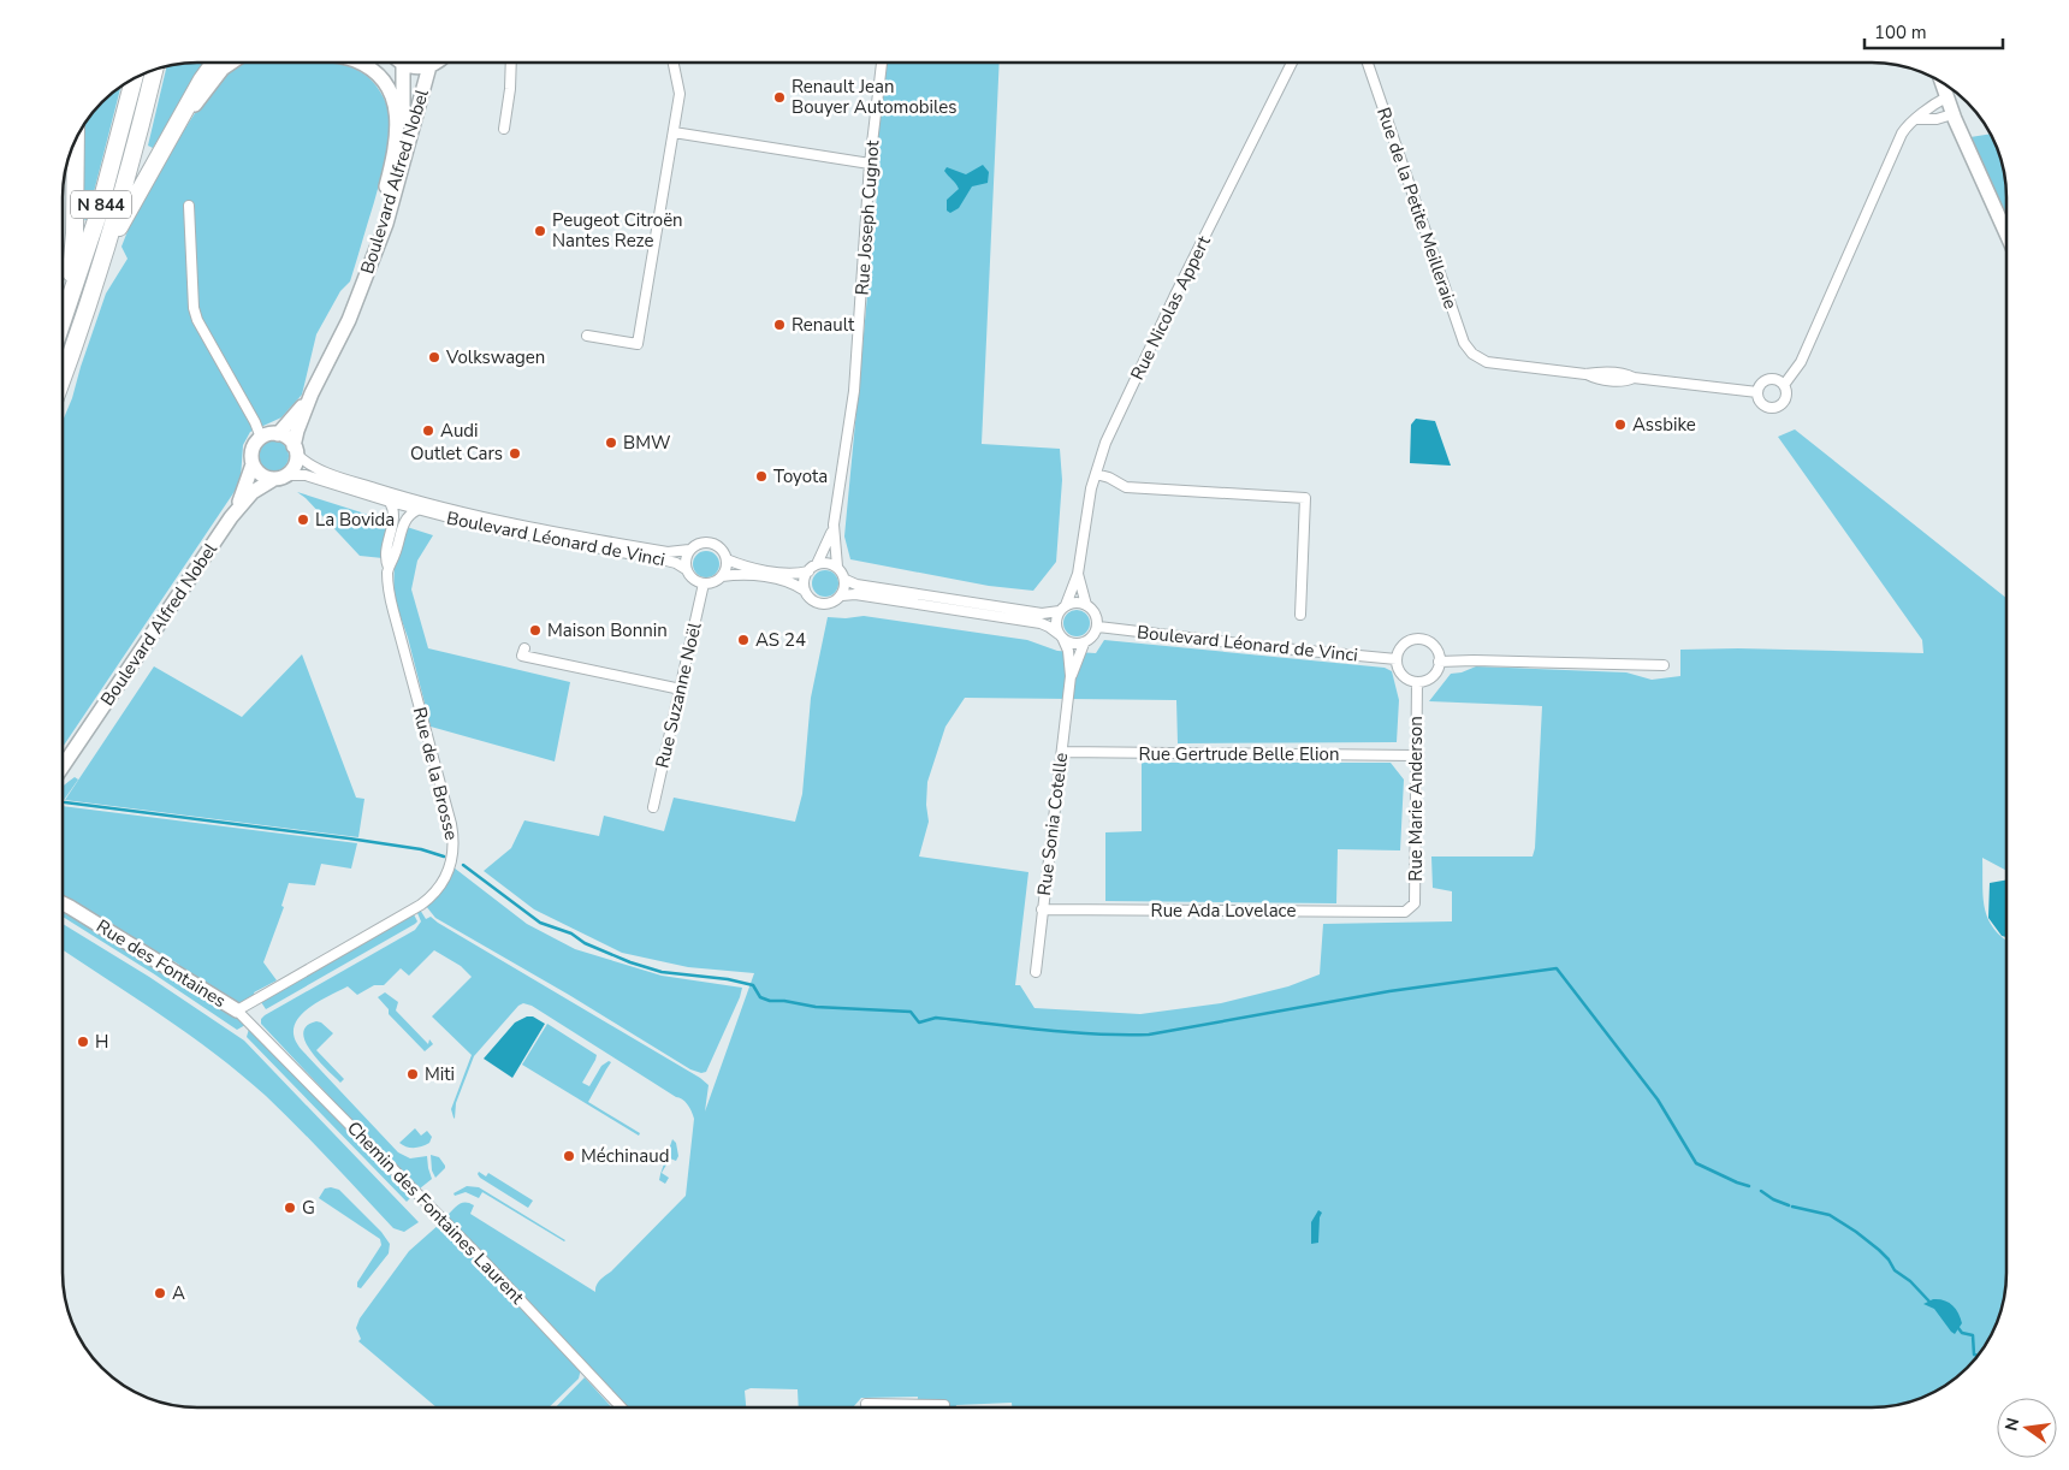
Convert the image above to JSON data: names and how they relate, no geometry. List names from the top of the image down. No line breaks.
{"streets":{"highway":["N 844"],"main road":["Boulevard Alfred Nobel","Rue des Fontaines"],"street":["Rue de la Petite Meilleraie","Rue Joseph Cugnot","Rue Nicolas Appert","Boulevard Léonard de Vinci","Rue Suzanne Noël","Rue Gertrude Belle Elion","Rue de la Brosse","Rue Marie Anderson","Rue Sonia Cotelle","Rue Ada Lovelace","Chemin des Fontaines Laurent"]},"crossings":[["Boulevard Alfred Nobel","Boulevard Léonard de Vinci"],["Boulevard Léonard de Vinci","Rue Suzanne Noël"],["Boulevard Léonard de Vinci","Rue de la Brosse"],["Boulevard Léonard de Vinci","Rue Marie Anderson"],["Rue Gertrude Belle Elion","Rue Marie Anderson"],["Rue Gertrude Belle Elion","Rue Sonia Cotelle"],["Rue de la Brosse","Rue des Fontaines"],["Rue de la Brosse","Chemin des Fontaines Laurent"],["Rue Marie Anderson","Rue Ada Lovelace"],["Rue Sonia Cotelle","Rue Ada Lovelace"],["Rue des Fontaines","Chemin des Fontaines Laurent"]],"places":["Renault Jean Bouyer Automobiles","Peugeot Citroën Nantes Reze","Renault","Volkswagen","Assbike","Audi","BMW","Outlet Cars","Toyota","La Bovida","Maison Bonnin","AS 24","H","Miti","Méchinaud","G","A"],"scale_bar":"100 m","north":"left"}
